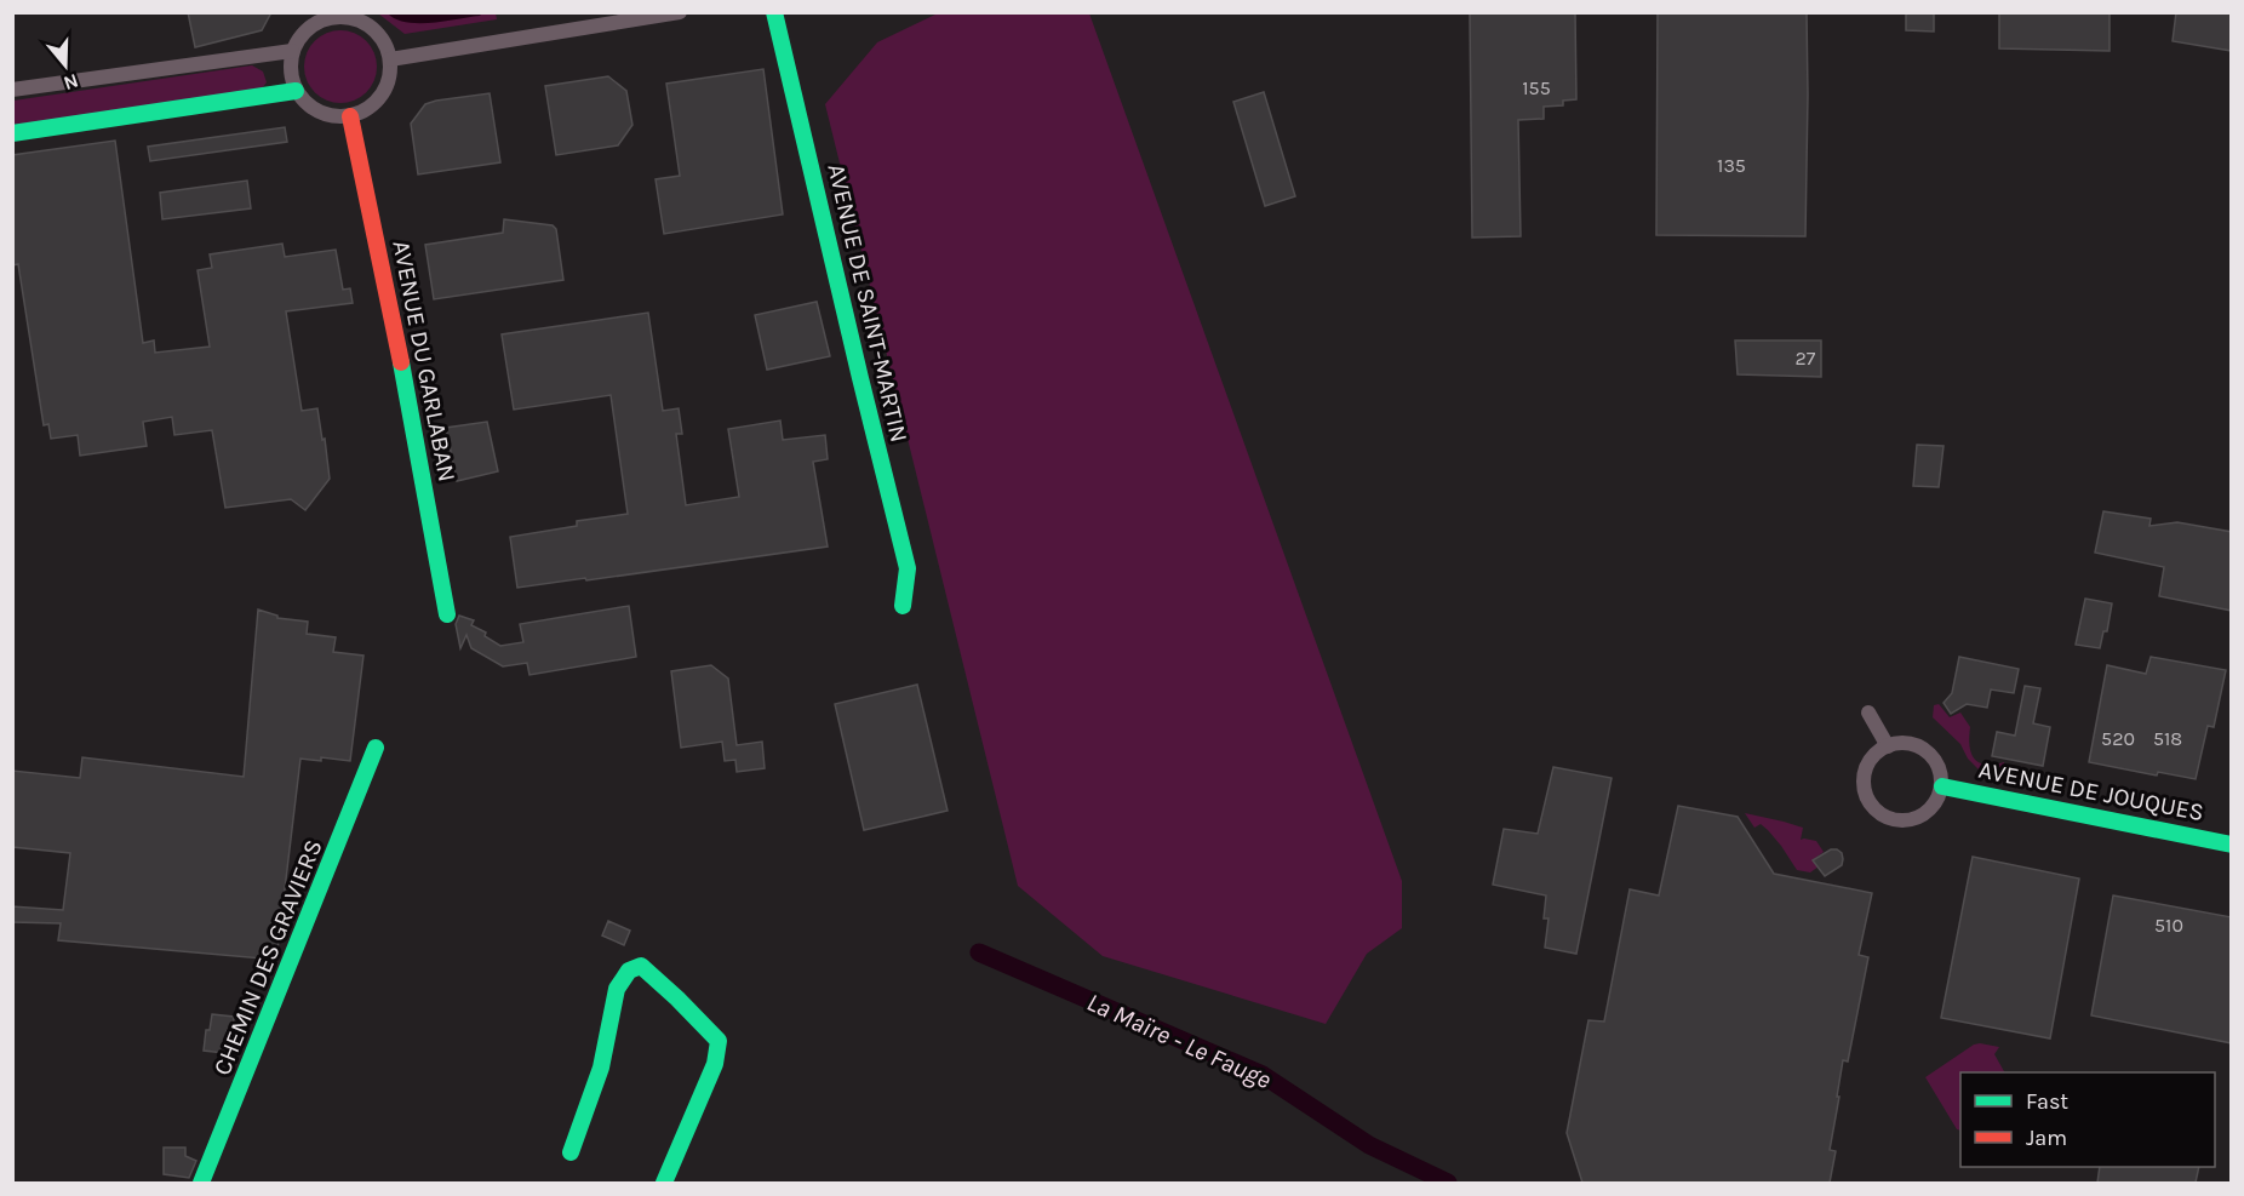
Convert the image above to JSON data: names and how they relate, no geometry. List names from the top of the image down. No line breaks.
{"streets":{"street":["AVENUE DE SAINT-MARTIN","AVENUE DU GARLABAN","AVENUE DE JOUQUES","CHEMIN DES GRAVIERS"]},"water":["La Maïre - Le Fauge"],"house_numbers":["155","135","27","520","518","510"],"legend":["Fast","Jam"],"north":"bottom"}
